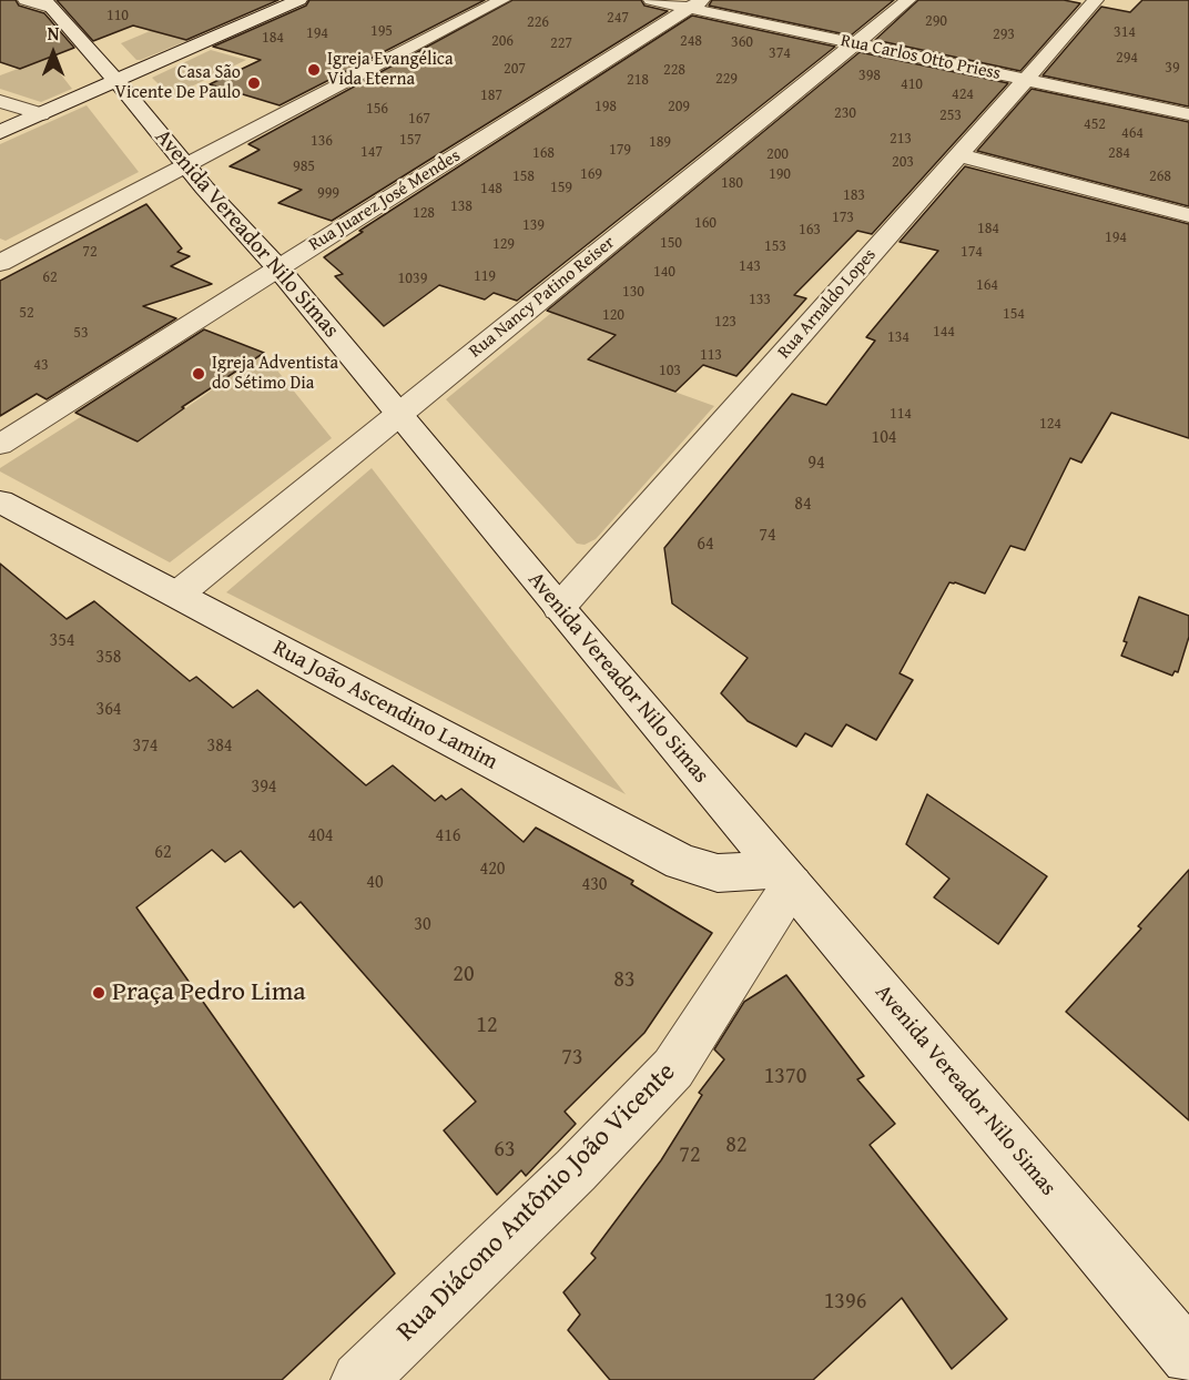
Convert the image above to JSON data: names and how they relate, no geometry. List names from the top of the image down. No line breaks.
{"streets":{"street":["Rua Carlos Otto Priess","Rua Juarez José Mendes","Avenida Vereador Nilo Simas","Rua Nancy Patino Reiser","Rua Arnaldo Lopes","Rua João Ascendino Lamim","Rua Diácono Antônio João Vicente"]},"crossings":[["Rua Carlos Otto Priess","Rua Juarez José Mendes"],["Rua Carlos Otto Priess","Rua Nancy Patino Reiser"],["Rua Carlos Otto Priess","Rua Arnaldo Lopes"],["Rua Juarez José Mendes","Avenida Vereador Nilo Simas"],["Avenida Vereador Nilo Simas","Rua Nancy Patino Reiser"],["Avenida Vereador Nilo Simas","Rua Arnaldo Lopes"],["Avenida Vereador Nilo Simas","Rua João Ascendino Lamim"],["Avenida Vereador Nilo Simas","Rua Diácono Antônio João Vicente"],["Rua Nancy Patino Reiser","Rua João Ascendino Lamim"],["Rua João Ascendino Lamim","Rua Diácono Antônio João Vicente"]],"places":["Igreja Evangélica Vida Eterna","Casa São Vicente De Paulo","Igreja Adventista do Sétimo Dia","Praça Pedro Lima"],"house_numbers":["110","247","290","226","195","314","194","293","184","206","248","360","227","374","294","39","207","228","398","229","218","410","424","187","198","209","156","230","253","167","452","464","213","157","136","189","179","147","168","284","200","203","985","169","190","158","268","180","159","148","999","183","138","128","173","160","139","184","163","194","150","129","153","72","174","143","140","119","62","1039","164","130","133","52","154","120","123","144","53","134","113","43","103","114","124","104","94","84","74","64","354","358","364","374","384","394","404","416","62","420","40","430","30","20","83","12","73","1370","82","63","72","1396"],"north":"top"}
